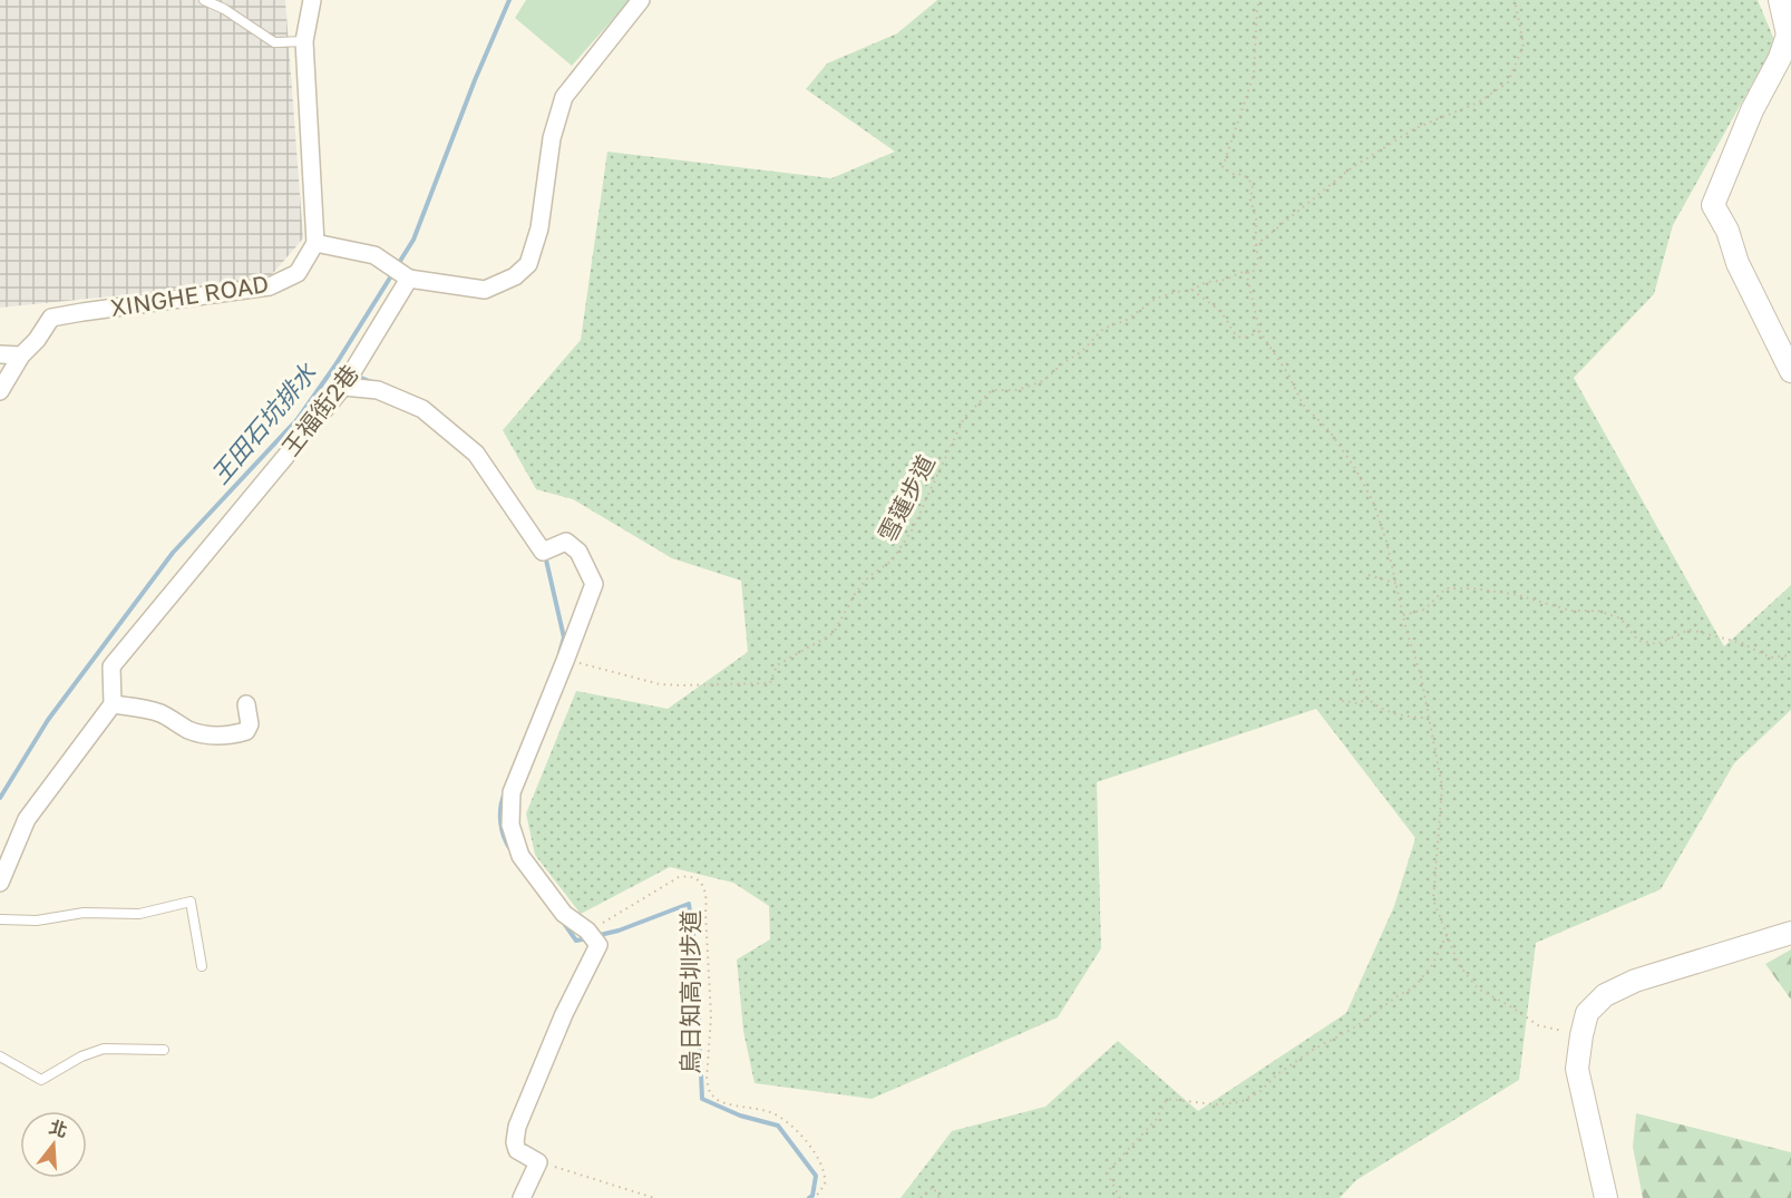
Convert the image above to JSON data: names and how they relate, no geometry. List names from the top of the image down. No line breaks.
{"streets":{"street":["XINGHE ROAD","王福街2巷"],"path":["雪蓮步道","烏日知高圳步道"]},"water":["王田石坑排水"],"north":"top"}
